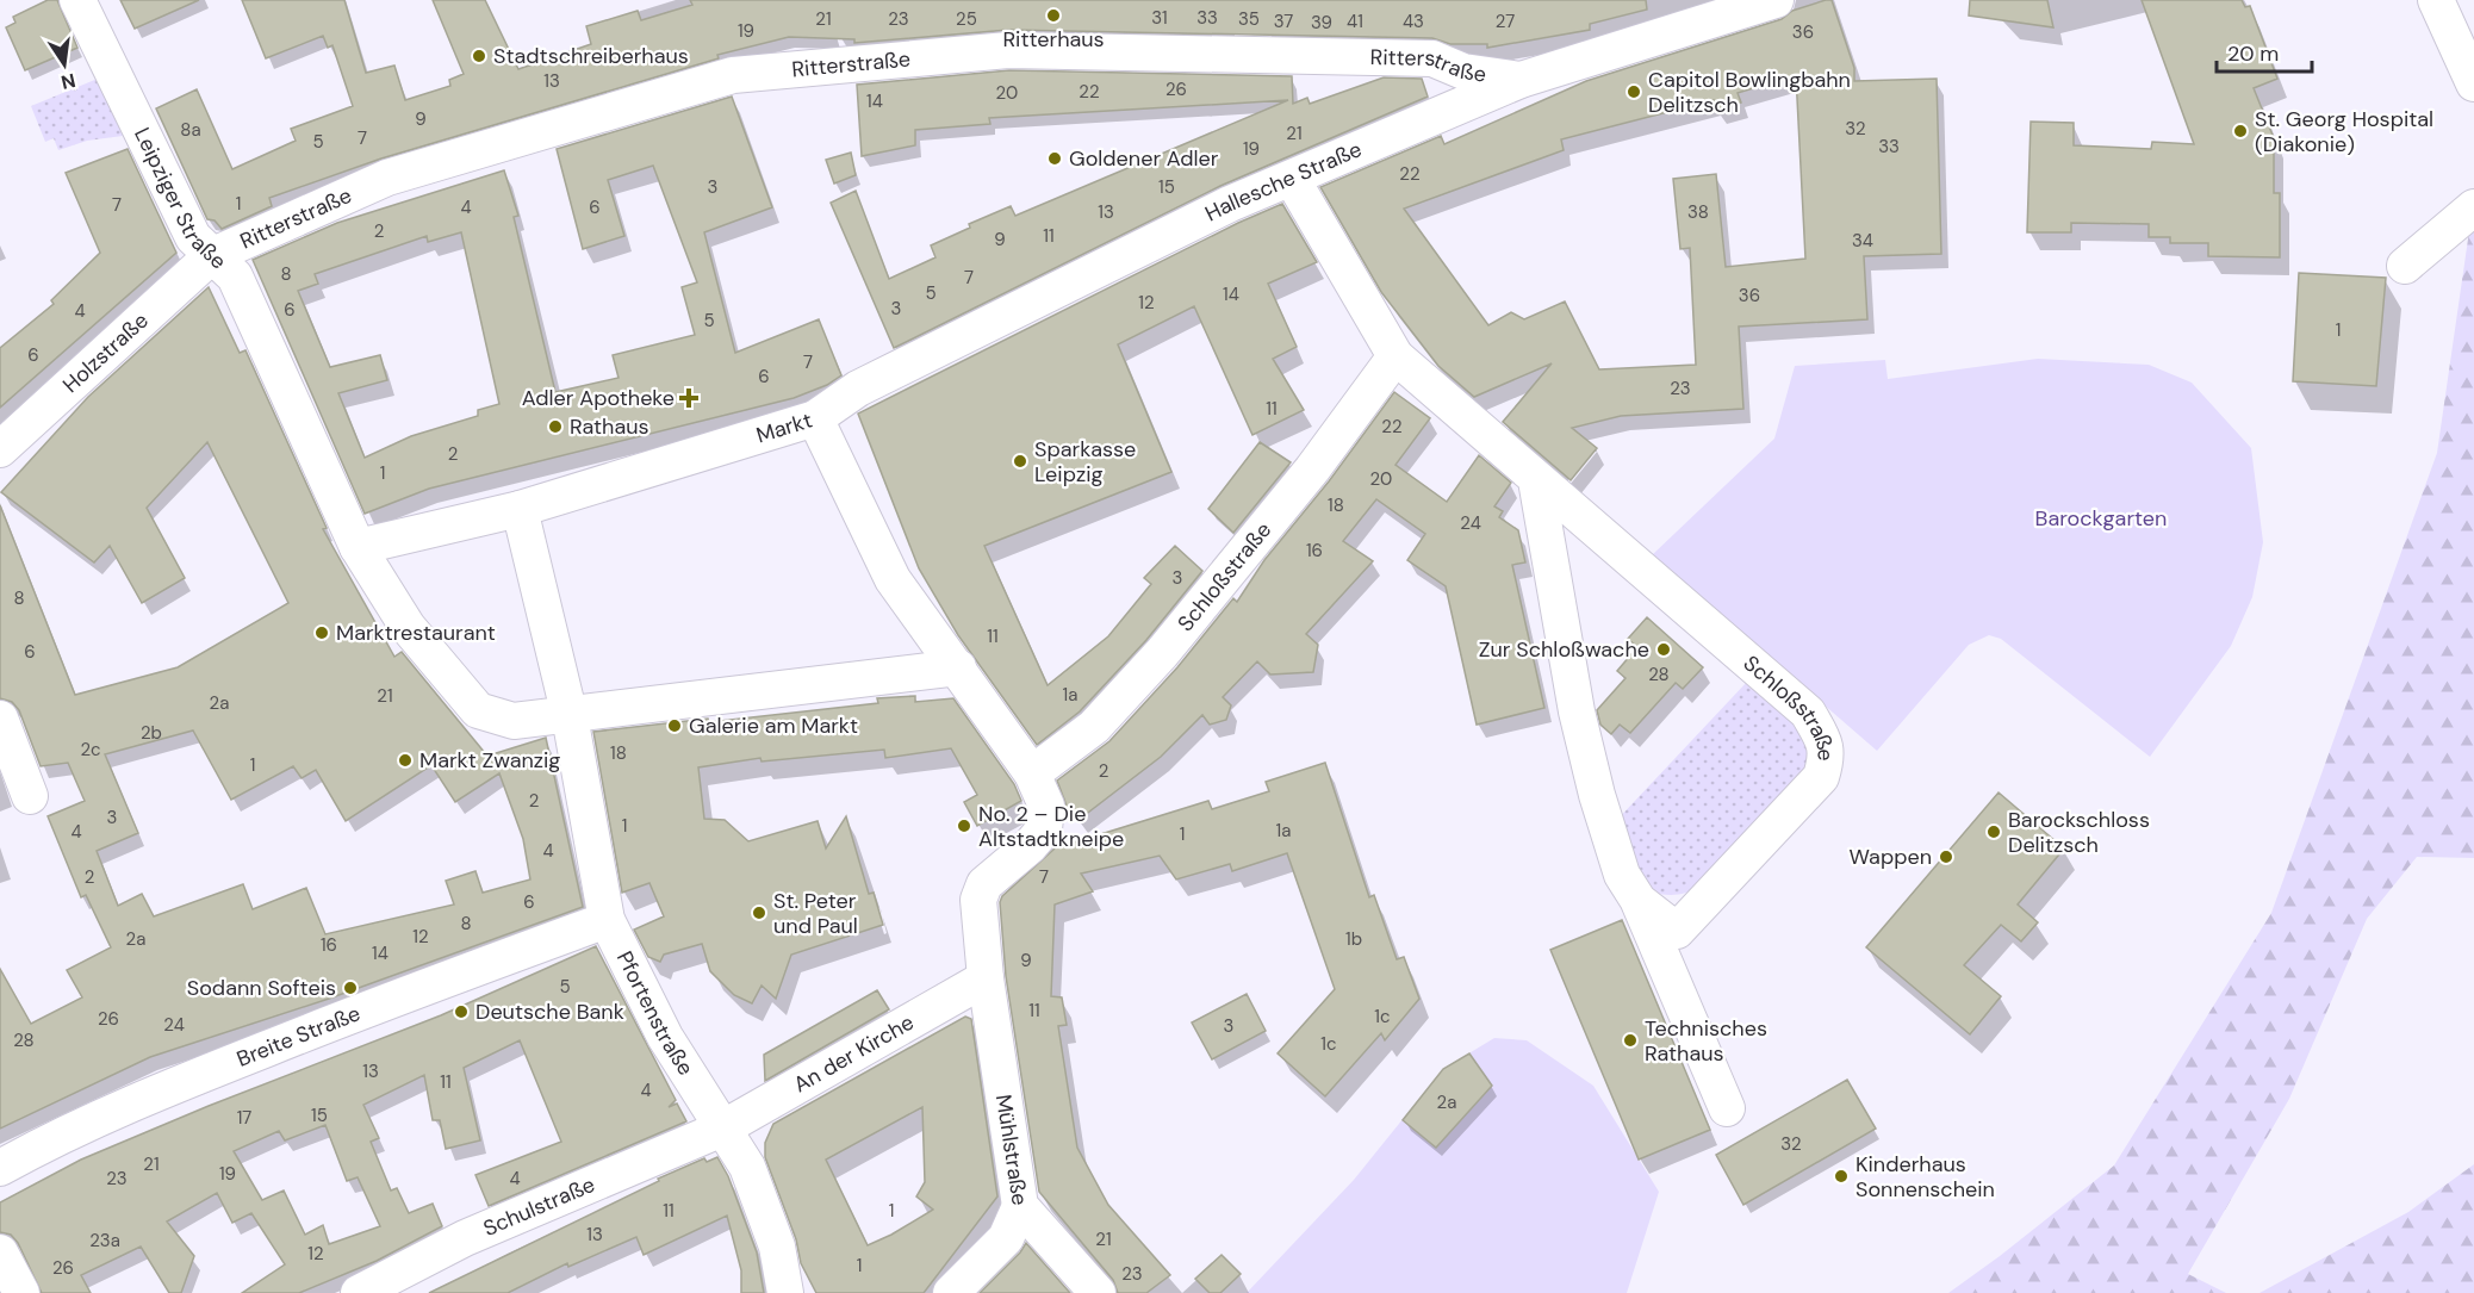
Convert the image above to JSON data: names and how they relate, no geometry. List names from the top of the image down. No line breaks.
{"streets":{"street":["Ritterstraße","Hallesche Straße","Leipziger Straße","Holzstraße","Markt","Schloßstraße","Pfortenstraße","Breite Straße","An der Kirche","Mühlstraße","Schulstraße"]},"crossings":[["Ritterstraße","Hallesche Straße"],["Ritterstraße","Leipziger Straße"],["Ritterstraße","Holzstraße"],["Hallesche Straße","Markt"],["Hallesche Straße","Schloßstraße"],["Leipziger Straße","Holzstraße"],["Leipziger Straße","Markt"],["Markt","Schloßstraße"],["Markt","An der Kirche"],["Markt","Mühlstraße"],["Pfortenstraße","Breite Straße"],["Pfortenstraße","An der Kirche"],["Pfortenstraße","Schulstraße"],["An der Kirche","Mühlstraße"],["An der Kirche","Schulstraße"]],"parks":["Barockgarten"],"places":{"other":["Ritterhaus","Stadtschreiberhaus","Capitol Bowlingbahn Delitzsch","St. Georg Hospital (Diakonie)","Goldener Adler","Rathaus","Sparkasse Leipzig","Marktrestaurant","Zur Schloßwache","Galerie am Markt","Markt Zwanzig","No. 2 – Die Altstadtkneipe","Barockschloss Delitzsch","Wappen","St. Peter und Paul","Sodann Softeis","Deutsche Bank","Technisches Rathaus","Kinderhaus Sonnenschein"],"health":["Adler Apotheke"]},"house_numbers":["31","33","21","23","25","35","37","41","43","27","39","19","36","13","26","22","20","14","9","32","8a","21","7","5","33","19","22","3","15","1","7","4","6","13","38","2","11","9","34","8","7","5","14","36","12","3","6","4","5","1","6","7","6","23","11","22","2","1","20","18","24","16","3","8","11","6","28","1a","21","2a","2b","2c","18","1","2","2","3","1","1a","4","1","4","2","7","6","8","12","2a","1b","16","14","9","5","11","1c","26","24","3","28","1c","13","11","4","2a","15","17","32","21","19","23","4","11","1","13","21","23a","12","1","26","23"],"scale_bar":"20 m","north":"bottom"}
